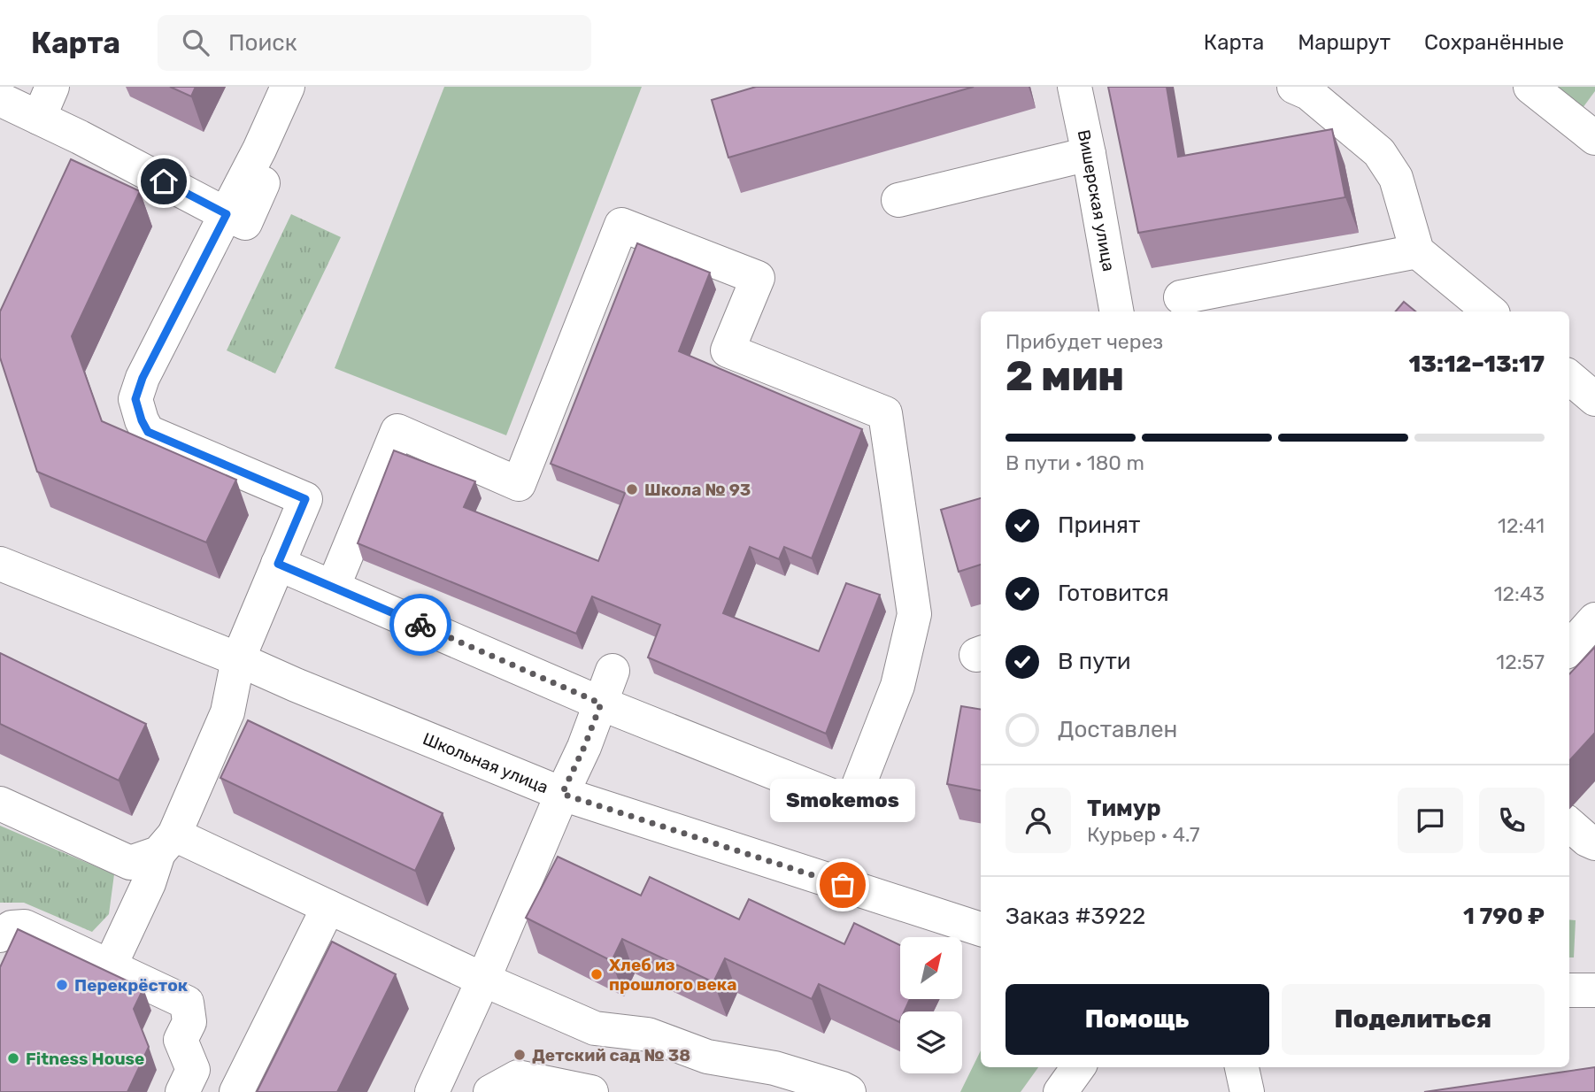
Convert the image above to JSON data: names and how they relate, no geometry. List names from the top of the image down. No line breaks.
{"streets":{"street":["Вишерская улица","Школьная улица"]},"places":["Школа № 93","Smokemos","Хлеб из прошлого века","Перекрёсток","Детский сад № 38","Fitness House"],"north":"top right","page":{"header":"Карта","search":"Поиск","nav":["Карта","Маршрут","Сохранённые"],"heading":["2 мин","Прибудет через","13:12–13:17"],"panel":["Тимур","Курьер · 4.7","Заказ #3922","1 790 ₽"],"bar":"В пути · 180 m","list":[["Принят","12:41"],["Готовится","12:43"],["В пути","12:57"],"Доставлен"],"bubble":"Smokemos","buttons":["Помощь","Поделиться"]}}
